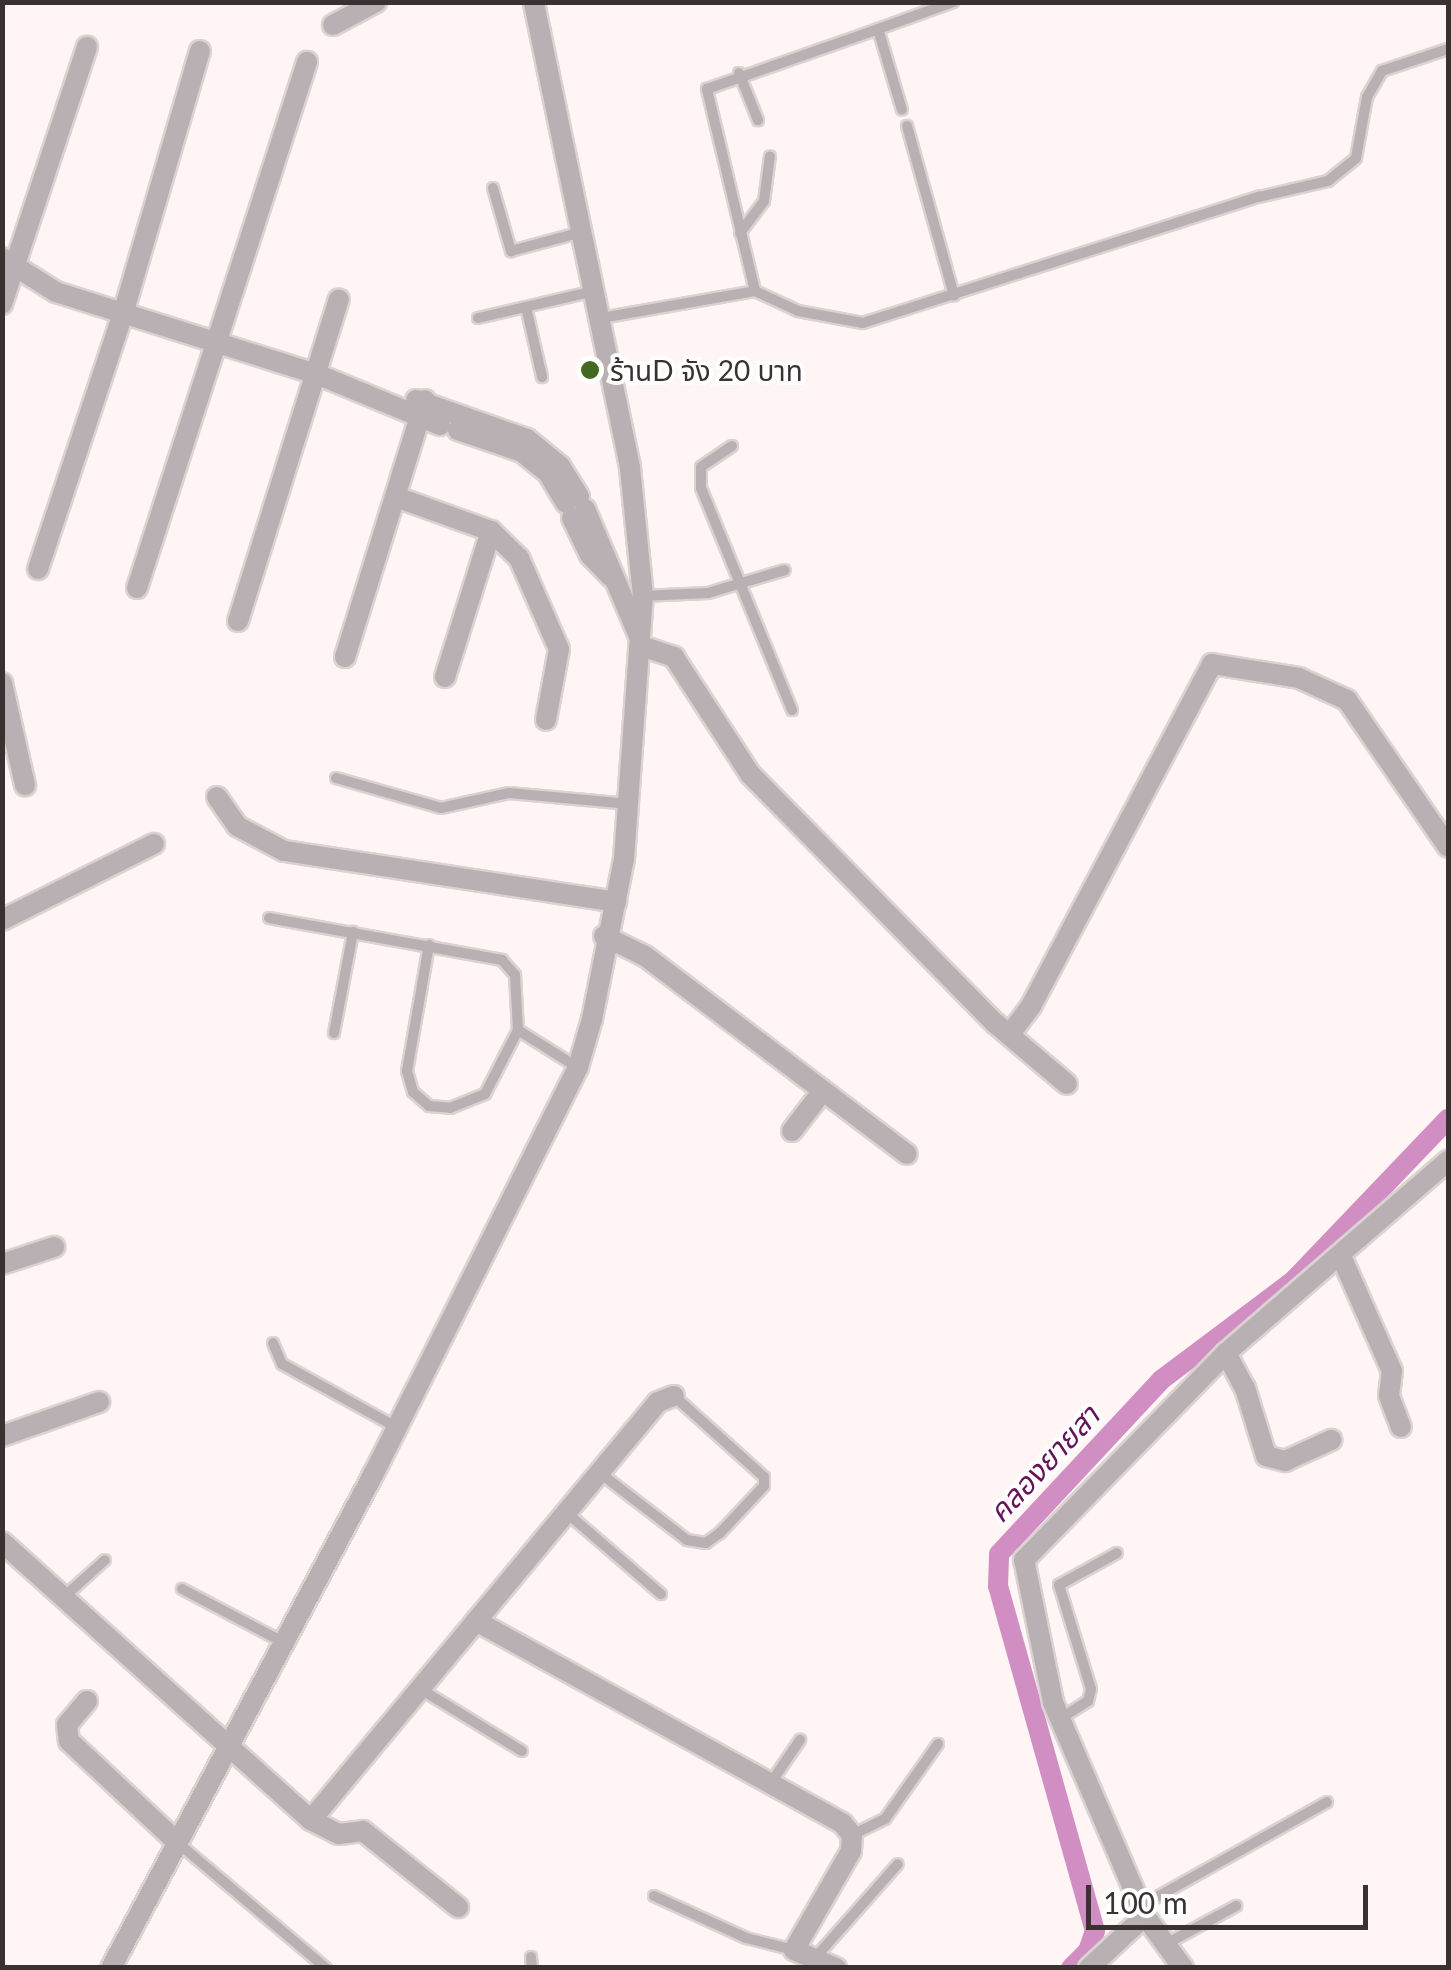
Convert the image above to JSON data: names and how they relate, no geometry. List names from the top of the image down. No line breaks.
{"water":["คลองยายสา"],"places":["ร้านD จัง 20 บาท"],"scale_bar":"100 m"}
